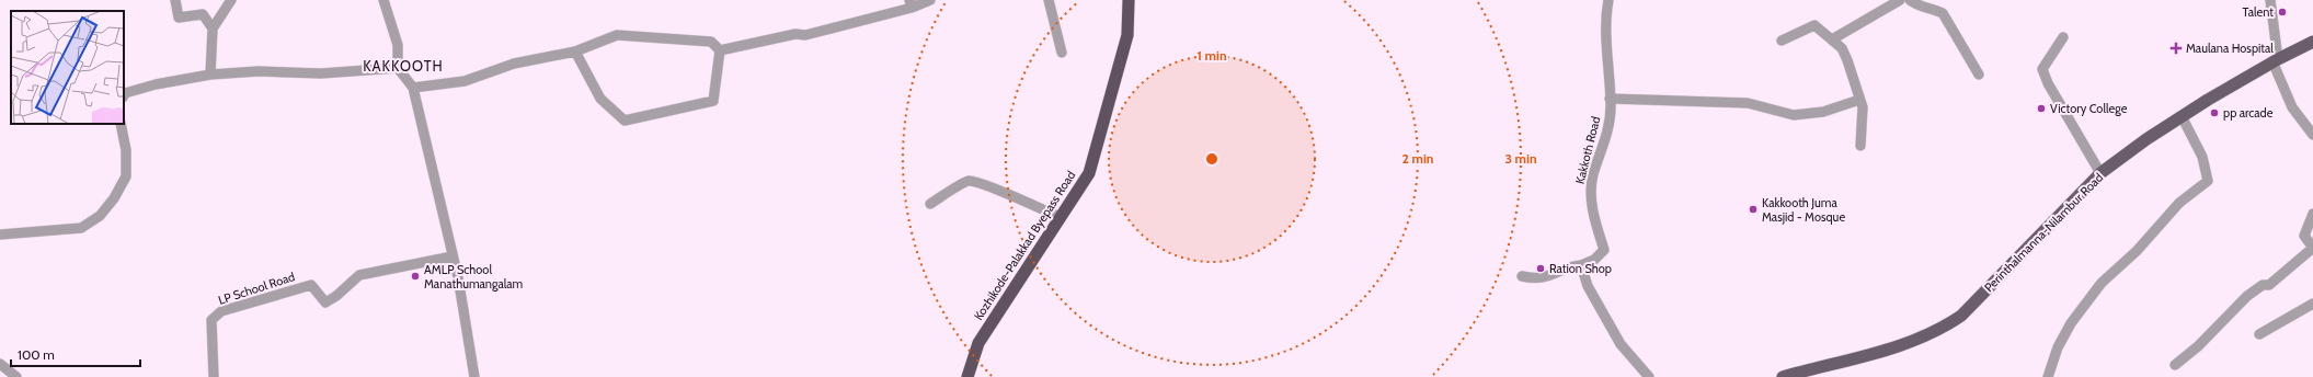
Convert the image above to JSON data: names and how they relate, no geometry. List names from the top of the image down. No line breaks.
{"streets":{"highway":["Kozhikode-Palakkad Byepass Road"],"main road":["Perinthalmanna-Nilambur Road"],"street":["Kakkoth Road","LP School Road"]},"districts":["KAKKOOTH"],"places":{"other":["Talent","Victory College","pp arcade","Kakkooth Juma Masjid - Mosque","Ration Shop","AMLP School Manathumangalam"],"health":["Maulana Hospital"]},"scale_bar":"100 m","rings":["1 min","2 min","3 min"]}
